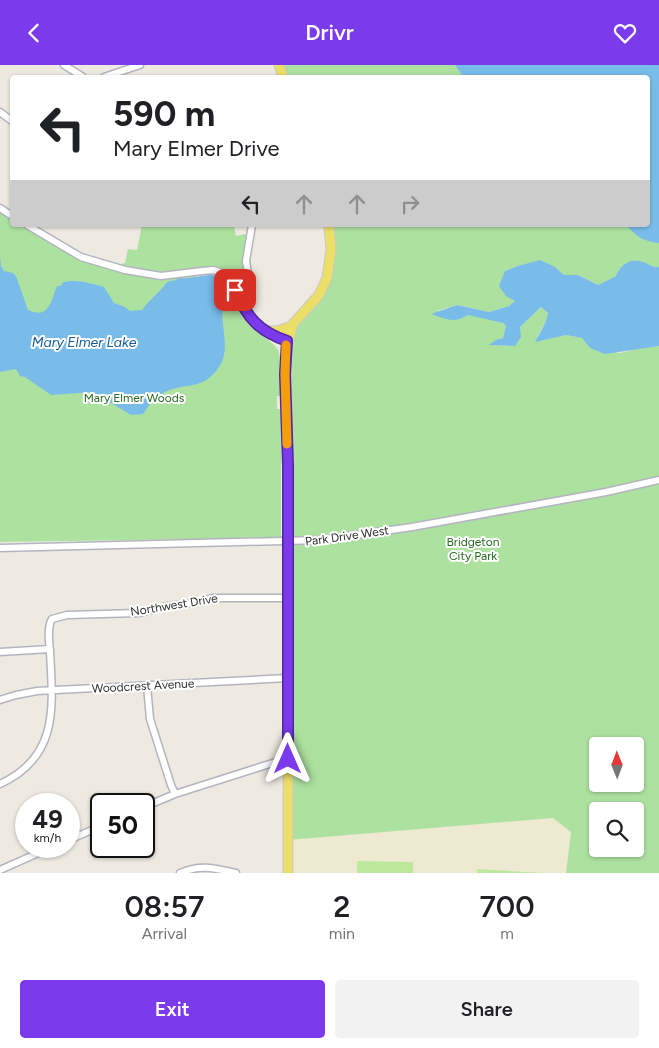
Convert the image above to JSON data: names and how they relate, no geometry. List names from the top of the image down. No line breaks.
{"streets":{"street":["Park Drive West","Northwest Drive","Woodcrest Avenue"]},"water":["Mary Elmer Lake"],"parks":["Mary Elmer Woods","Bridgeton City Park"],"north":"top","page":{"header":"Drivr","turn":["590 m","Mary Elmer Drive"],"speed":"49 km/h","limit":"50","eta":["08:57","Arrival","2","min","700","m"],"buttons":["Exit","Share"]}}
